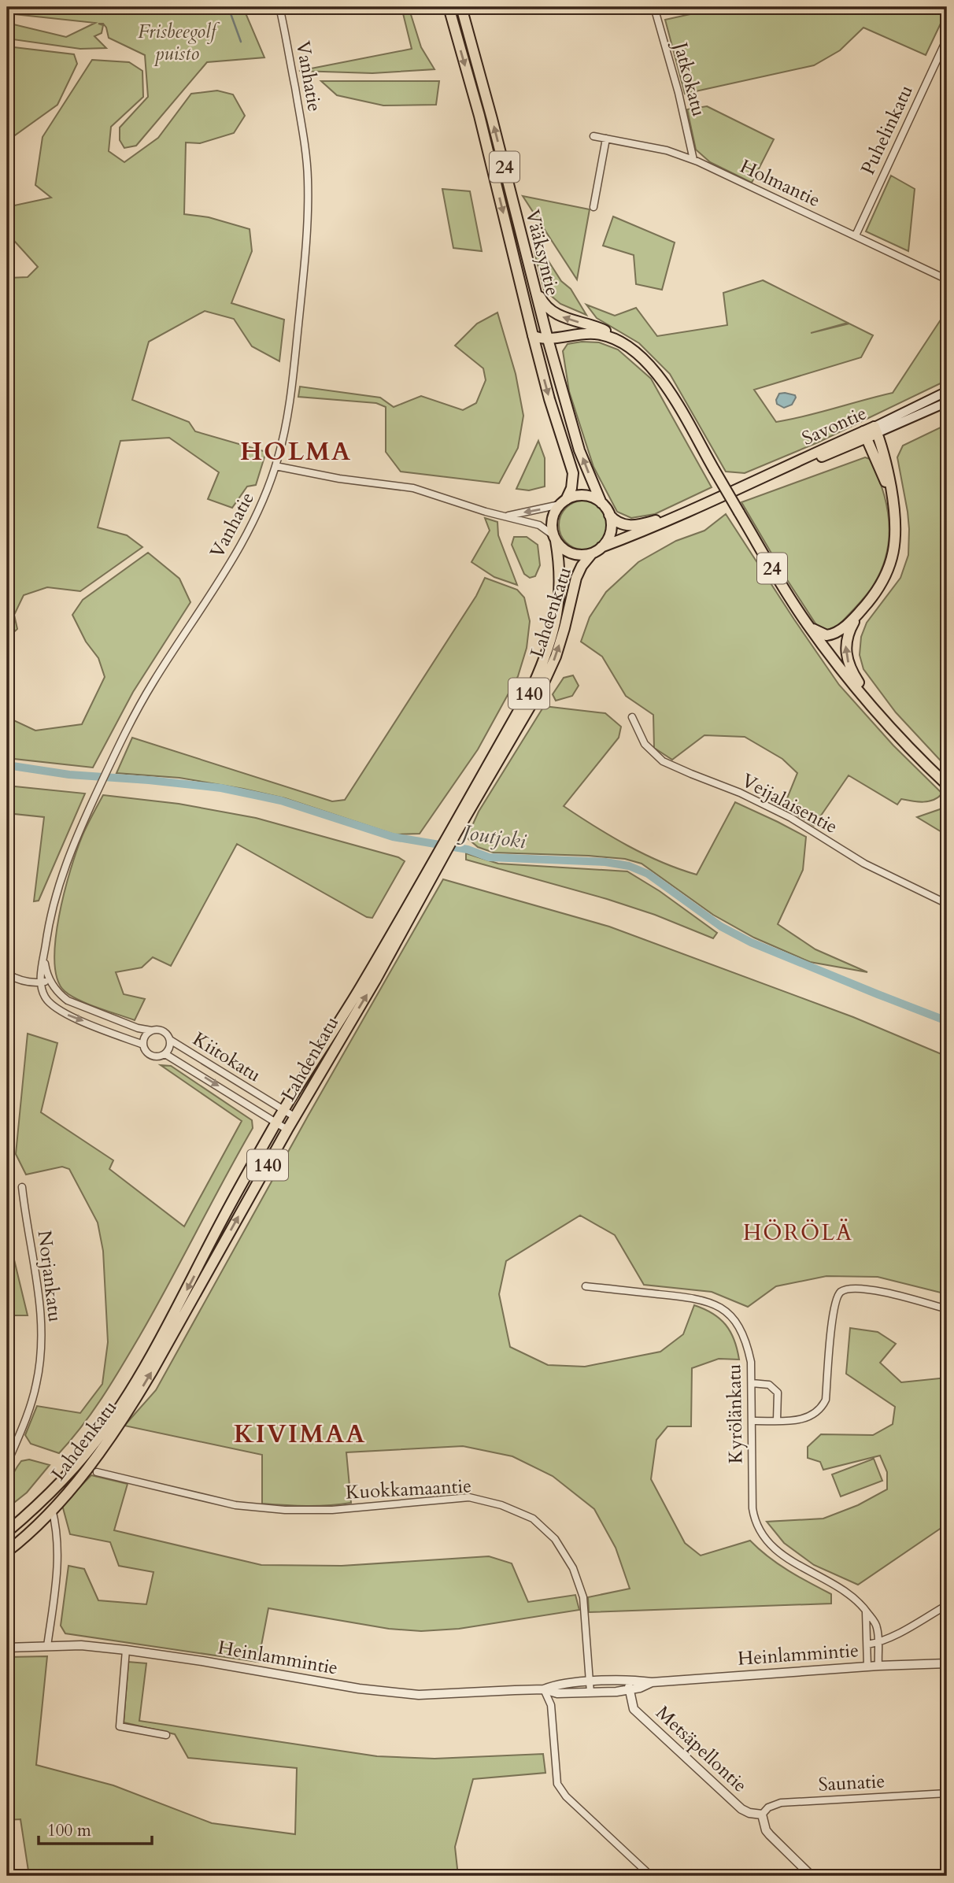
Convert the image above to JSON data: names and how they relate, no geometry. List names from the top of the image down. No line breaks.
{"streets":{"main road":["24","Vääksyntie","Savontie","Lahdenkatu","140"],"street":["Vanhatie","Jatkokatu","Puhelinkatu","Holmantie","Veijalaisentie","Kiitokatu","Norjankatu","Kyrölänkatu","Kuokkamaantie","Heinlammintie","Metsäpellontie","Saunatie"]},"crossings":[["Jatkokatu","Holmantie"],["Puhelinkatu","Holmantie"],["24","Vääksyntie"],["Vääksyntie","Savontie"],["Vääksyntie","Lahdenkatu"],["Vääksyntie","140"],["Savontie","Lahdenkatu"],["Savontie","140"],["Lahdenkatu","140"],["Lahdenkatu","Kiitokatu"],["Kyrölänkatu","Heinlammintie"],["Kuokkamaantie","Heinlammintie"],["Heinlammintie","Metsäpellontie"],["Metsäpellontie","Saunatie"]],"districts":["HOLMA","HÖRÖLÄ","KIVIMAA"],"water":["Joutjoki"],"parks":["Frisbeegolf puisto"],"scale_bar":"100 m"}
